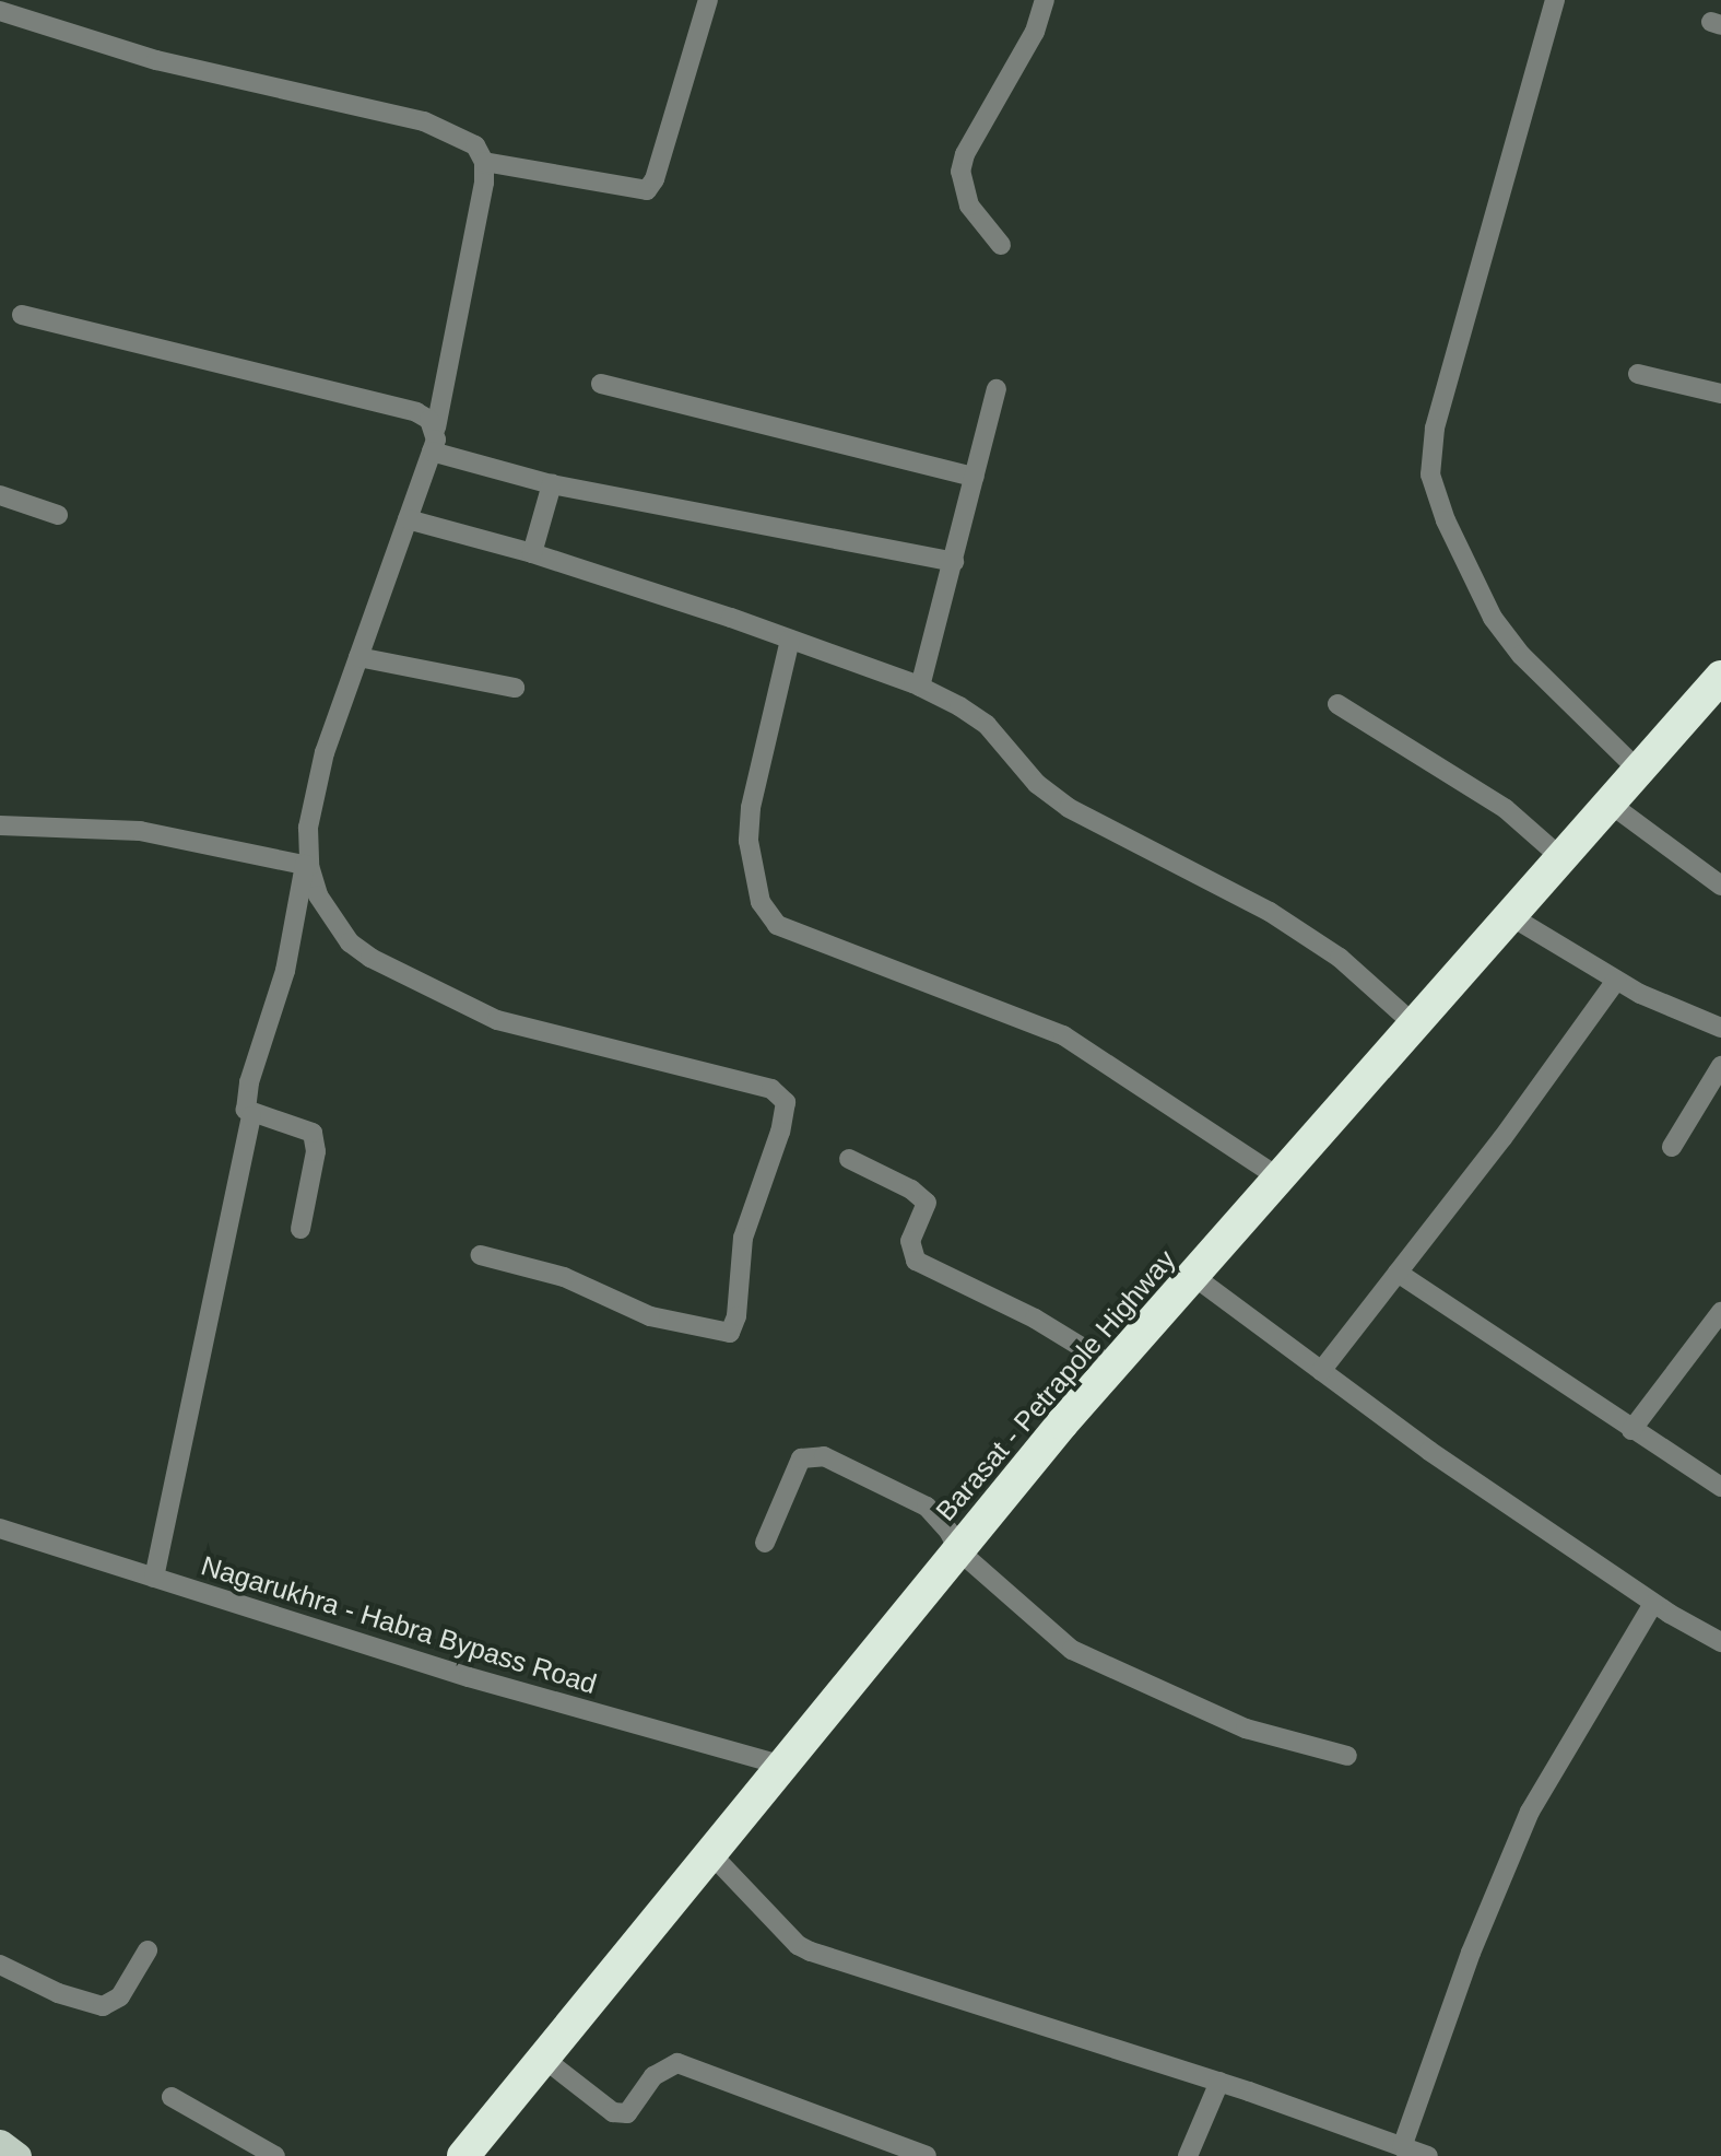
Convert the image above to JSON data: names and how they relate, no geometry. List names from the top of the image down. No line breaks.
{"streets":{"highway":["Barasat - Petrapole Highway"],"street":["Nagarukhra - Habra Bypass Road"]},"crossings":[["Barasat - Petrapole Highway","Nagarukhra - Habra Bypass Road"]]}
